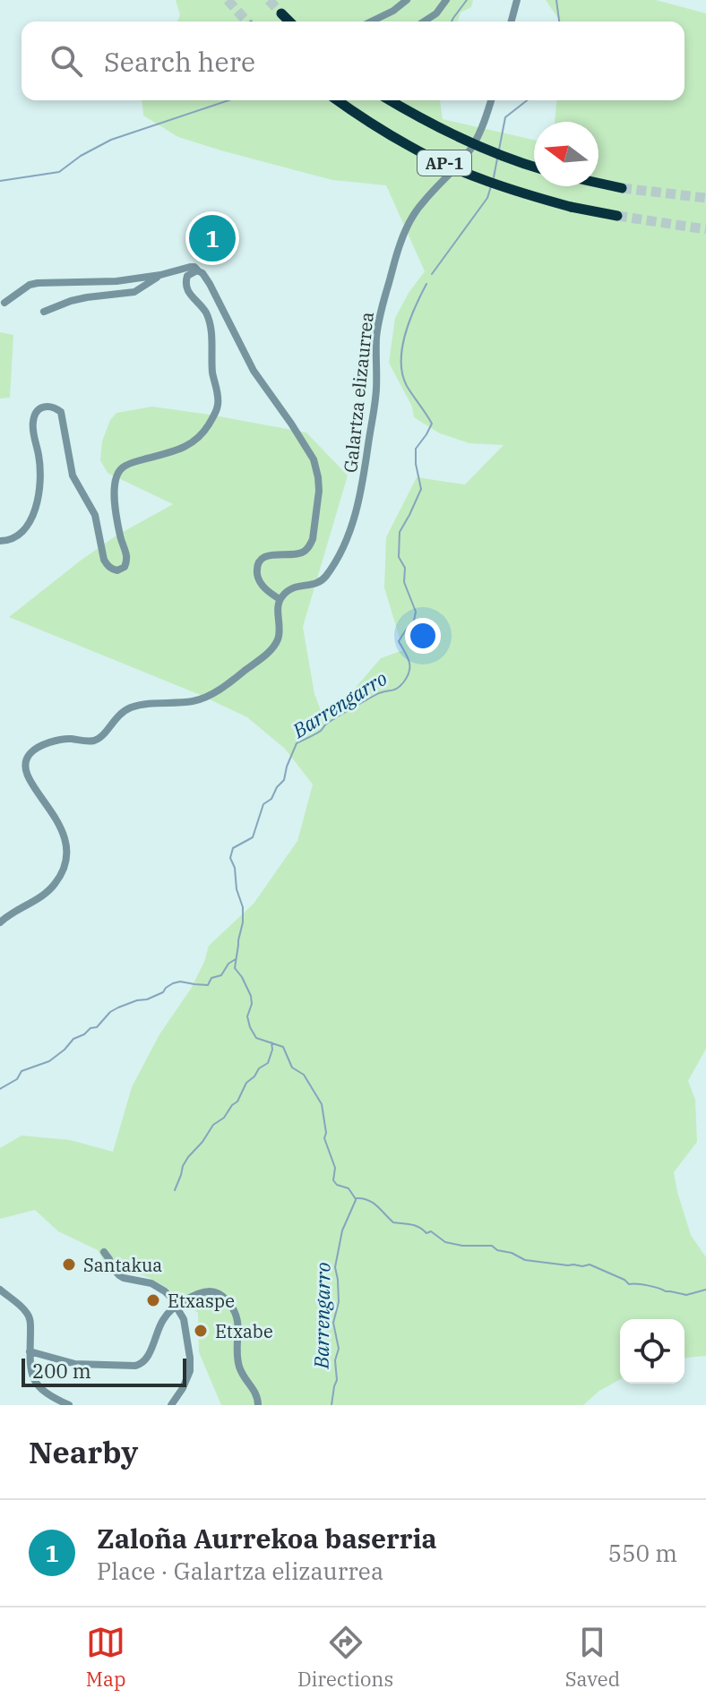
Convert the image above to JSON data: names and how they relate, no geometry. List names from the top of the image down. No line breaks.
{"streets":{"highway":["AP-1"],"street":["Galartza elizaurrea"]},"water":["Barrengarro"],"places":["Santakua","Etxaspe","Etxabe"],"scale_bar":"200 m","north":"left","page":{"search":"Search here","pins":"1","scale":"200 m","heading":"Nearby","list":[{"mark":"1","name":"Zaloña Aurrekoa baserria","note":"Place · Galartza elizaurrea","value":"550 m"}],"nav":["Map","Directions","Saved"]}}
